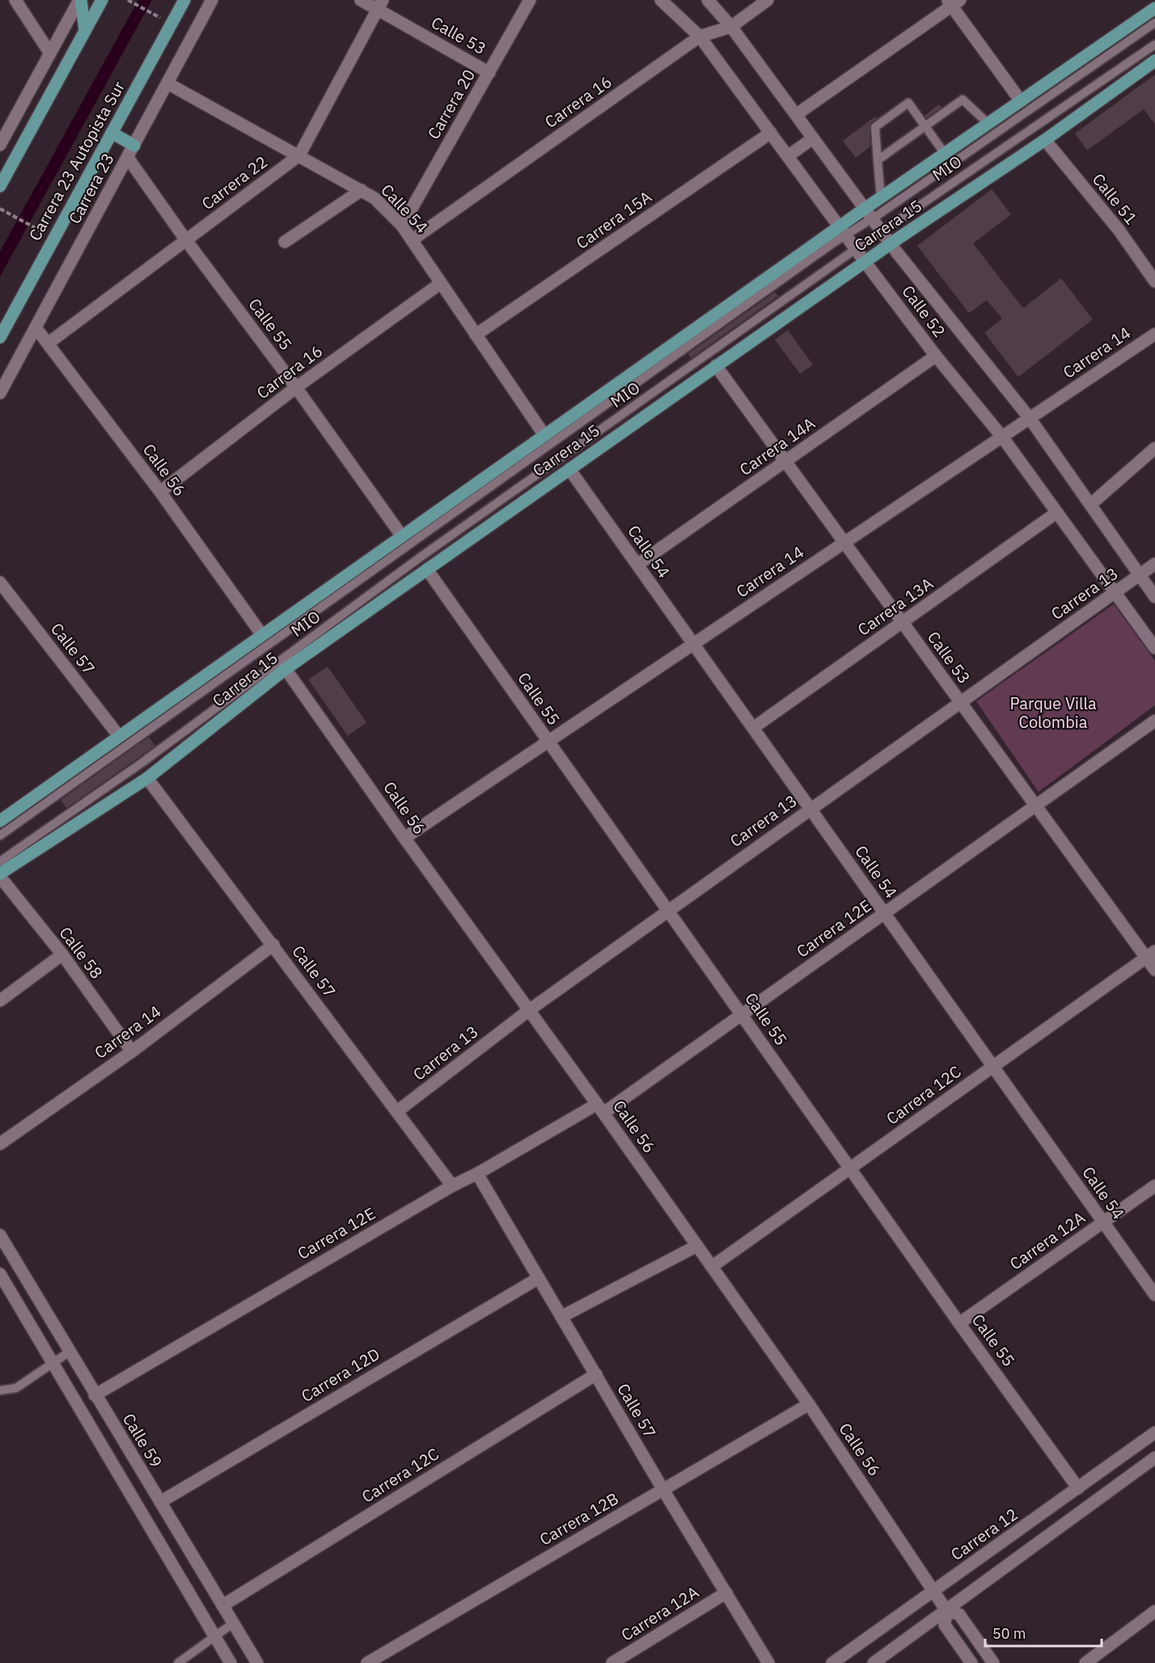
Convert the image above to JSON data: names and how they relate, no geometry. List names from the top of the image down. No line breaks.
{"streets":{"main road":["Carrera 23 Autopista Sur","Carrera 15"],"street":["Calle 53","Carrera 16","Carrera 20","Carrera 22","Carrera 23","Calle 51","Calle 54","Carrera 15A","Calle 52","Calle 55","Carrera 14","Carrera 14A","Calle 56","Carrera 13","Carrera 13A","Calle 57","Carrera 12E","Calle 58","Carrera 12C","Carrera 12A","Carrera 12D","Calle 59","Carrera 12B","Carrera 12"],"lane":["MIO"]},"crossings":[["Calle 53","Carrera 20"],["Calle 53","Carrera 22"],["Calle 53","Carrera 15"],["Calle 53","Carrera 14"],["Calle 53","Carrera 14A"],["Calle 53","Carrera 13"],["Calle 53","Carrera 13A"],["Calle 53","Carrera 12E"],["Calle 53","Carrera 12C"],["Carrera 16","Calle 54"],["Carrera 16","Calle 52"],["Carrera 16","Calle 55"],["Carrera 16","Calle 56"],["Carrera 20","Calle 54"],["MIO","Carrera 15"],["MIO","Calle 52"],["Carrera 22","Calle 54"],["Carrera 22","Calle 55"],["Carrera 22","Calle 56"],["Carrera 23","Calle 54"],["Carrera 23","Calle 55"],["Carrera 23","Calle 56"],["Calle 51","Carrera 15"],["Calle 54","Carrera 15A"],["Calle 54","Carrera 15"],["Calle 54","Carrera 14"],["Calle 54","Carrera 14A"],["Calle 54","Carrera 13"],["Calle 54","Carrera 13A"],["Calle 54","Carrera 12E"],["Calle 54","Carrera 12C"],["Calle 54","Carrera 12A"],["Carrera 15A","Calle 52"],["Carrera 15","Calle 52"],["Carrera 15","Calle 55"],["Carrera 15","Calle 56"],["Carrera 15","Calle 57"],["Carrera 15","Calle 58"],["Calle 52","Carrera 14"],["Calle 52","Carrera 14A"],["Calle 52","Carrera 13"],["Calle 52","Carrera 13A"],["Calle 55","Carrera 14"],["Calle 55","Carrera 13"],["Calle 55","Carrera 12E"],["Calle 55","Carrera 12C"],["Calle 55","Carrera 12A"],["Calle 55","Carrera 12"],["Carrera 14","Calle 56"],["Carrera 14","Calle 57"],["Carrera 14","Calle 58"],["Calle 56","Carrera 13"],["Calle 56","Carrera 12E"],["Calle 56","Carrera 12C"],["Calle 56","Carrera 12B"],["Calle 56","Carrera 12"],["Carrera 13","Calle 57"],["Calle 57","Carrera 12E"],["Calle 57","Carrera 12C"],["Calle 57","Carrera 12A"],["Calle 57","Carrera 12D"],["Calle 57","Carrera 12B"],["Carrera 12E","Calle 59"],["Carrera 12C","Calle 59"],["Carrera 12D","Calle 59"]],"parks":["Parque Villa Colombia"],"scale_bar":"50 m"}
